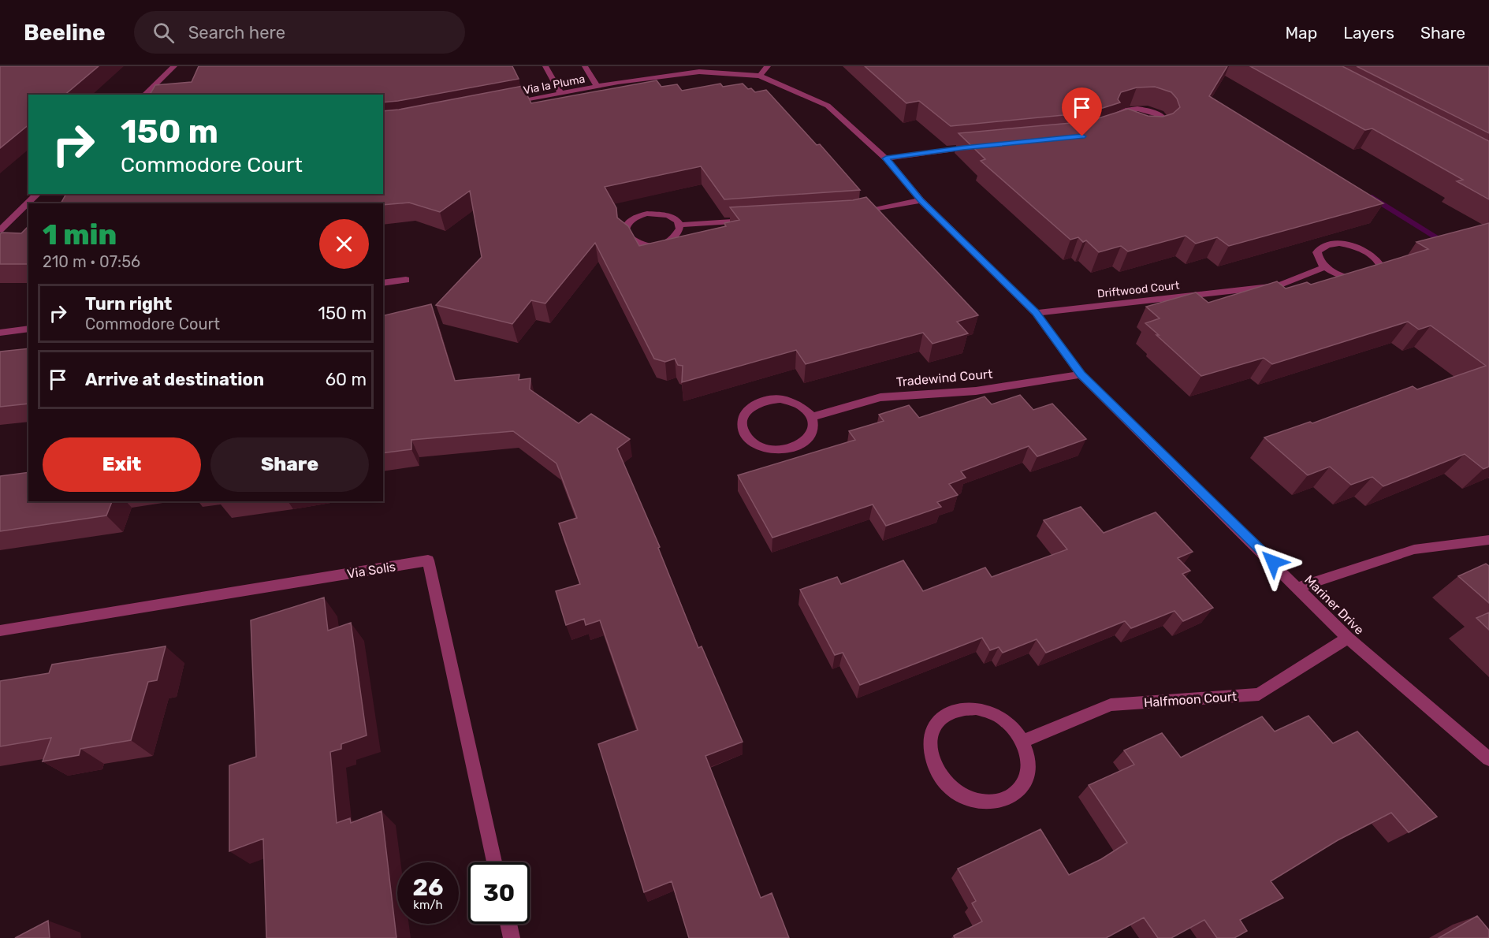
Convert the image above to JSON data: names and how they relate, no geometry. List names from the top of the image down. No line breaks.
{"streets":{"street":["Via la Pluma","Driftwood Court","Tradewind Court","Via Solis","Mariner Drive","Halfmoon Court"]},"crossings":[["Via la Pluma","Mariner Drive"],["Driftwood Court","Mariner Drive"],["Tradewind Court","Mariner Drive"],["Mariner Drive","Halfmoon Court"]],"page":{"header":"Beeline","search":"Search here","nav":["Map","Layers","Share"],"turn":["150 m","Commodore Court"],"heading":["1 min","210 m · 07:56"],"list":[{"name":"Turn right","note":"Commodore Court","value":"150 m"},{"name":"Arrive at destination","value":"60 m"}],"buttons":["Exit","Share"],"speed":"26 km/h","limit":"30"}}
